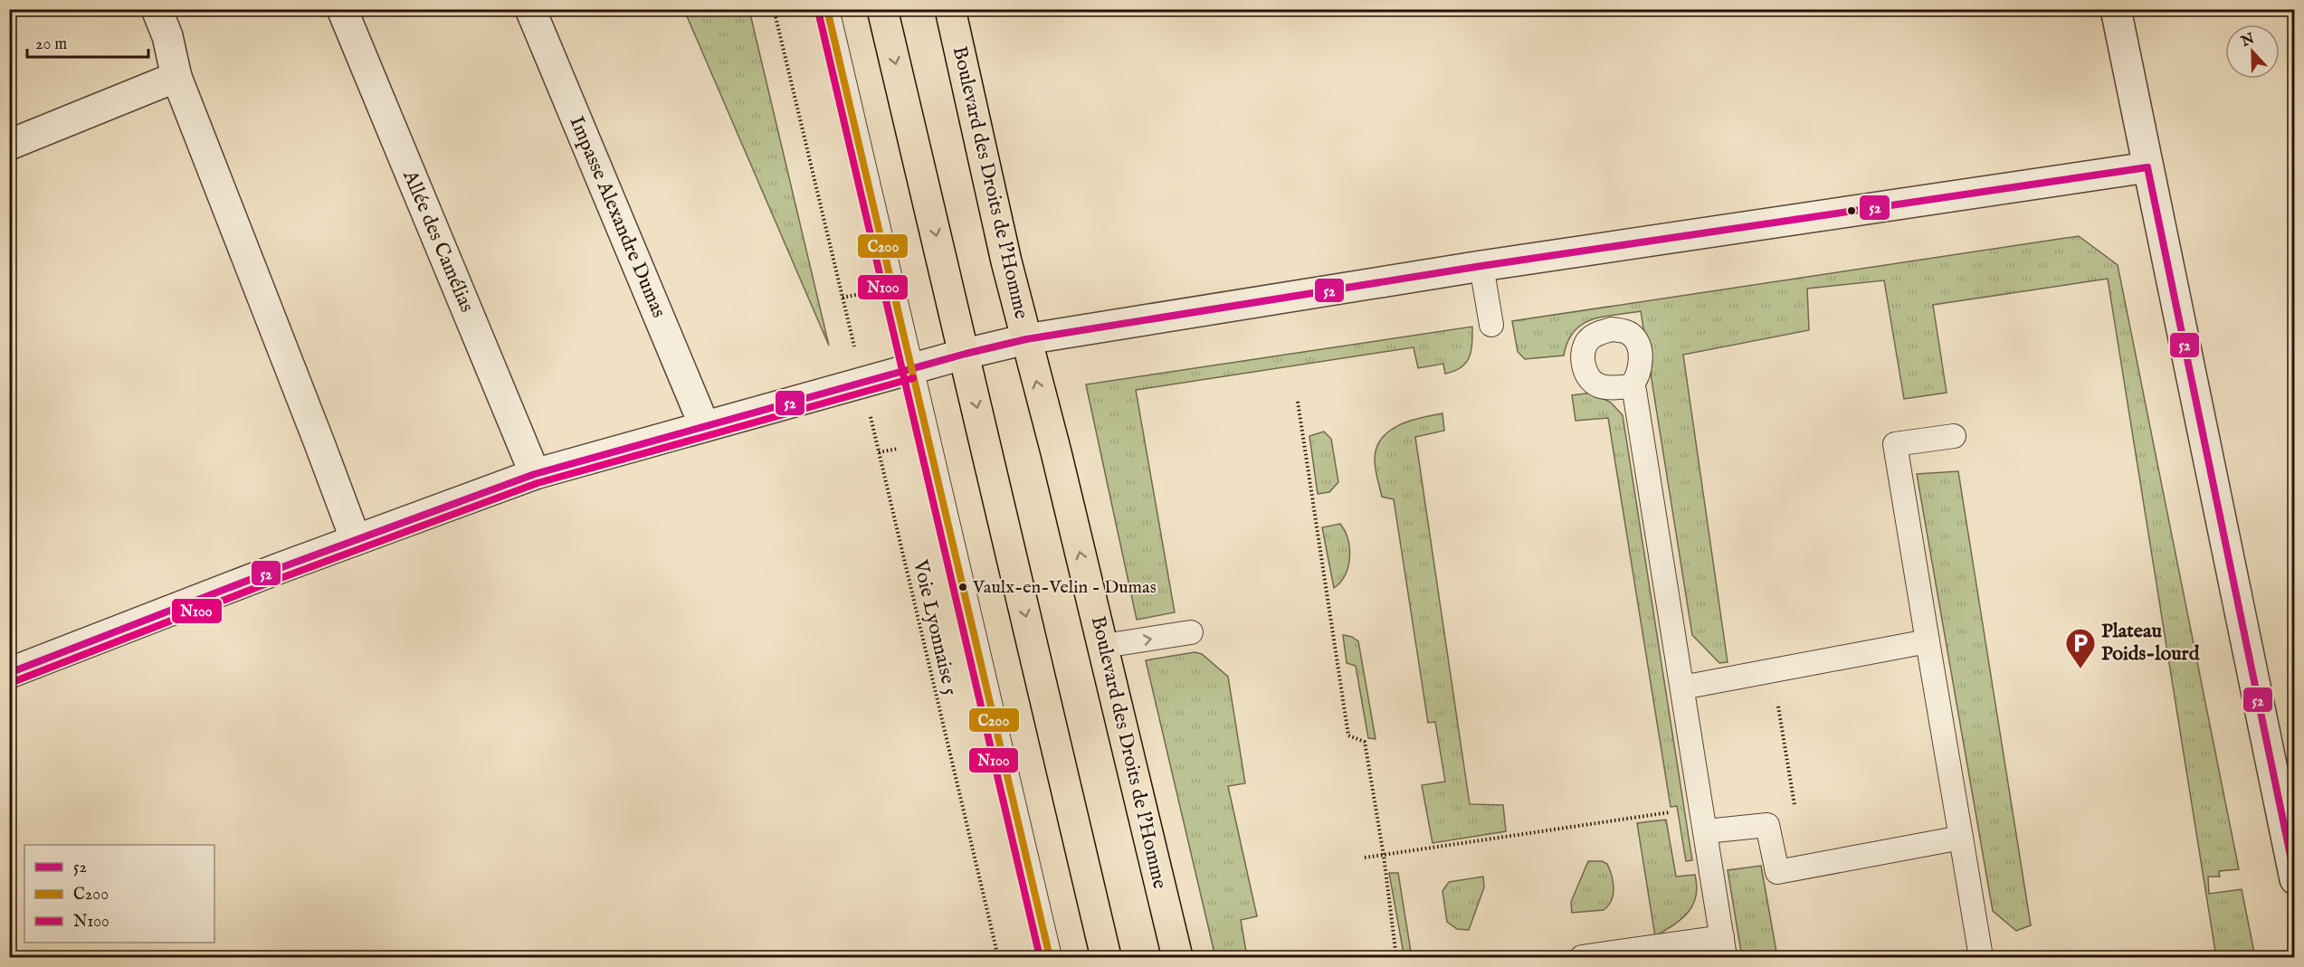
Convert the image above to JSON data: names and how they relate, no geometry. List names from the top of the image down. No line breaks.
{"streets":{"main road":["Boulevard des Droits de l'Homme"],"street":["Impasse Alexandre Dumas","Allée des Camélias"],"path":["Voie Lyonnaise 5"]},"places":{"other":["Vaulx-en-Velin - Dumas"],"parking":["Plateau Poids-lourd"]},"lines":["transit line C200","transit line N100","transit line 52"],"legend":["52","C200","N100"],"scale_bar":"20 m","north":"top"}
